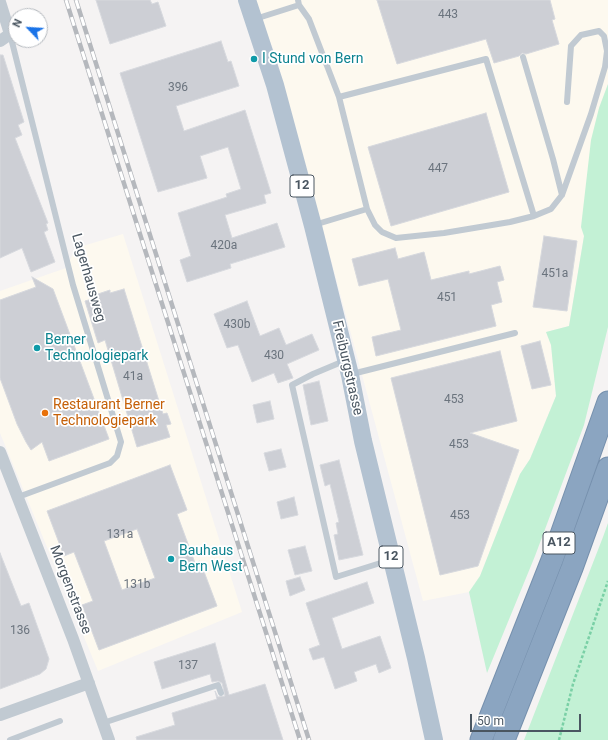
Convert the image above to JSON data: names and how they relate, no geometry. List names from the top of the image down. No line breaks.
{"streets":{"highway":["A12"],"main road":["12","Freiburgstrasse"],"street":["Lagerhausweg","Morgenstrasse"]},"crossings":[["Lagerhausweg","Morgenstrasse"]],"places":["I Stund von Bern","Berner Technologiepark","Restaurant Berner Technologiepark","Bauhaus Bern West"],"house_numbers":["443","396","447","420a","451a","451","430b","430","41a","453","453","453","131a","131b","136","137"],"scale_bar":"50 m","north":"top left"}
